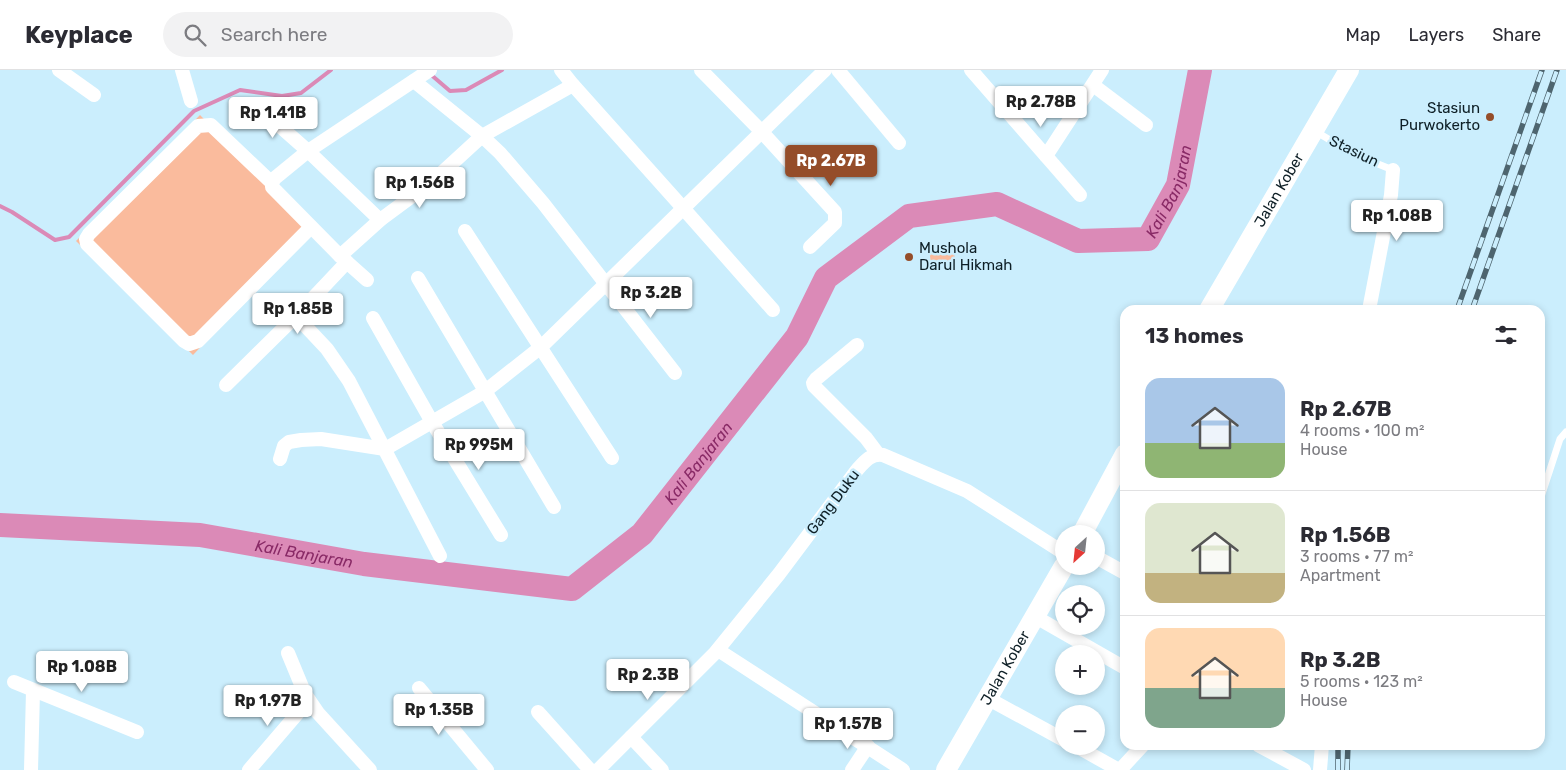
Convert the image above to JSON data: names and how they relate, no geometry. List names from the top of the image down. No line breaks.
{"streets":{"street":["Jalan Kober","Gang Duku"],"lane":["Stasiun"]},"crossings":[["Stasiun","Jalan Kober"]],"water":["Kali Banjaran"],"places":["Stasiun Purwokerto","Mushola Darul Hikmah"],"north":"bottom left","page":{"header":"Keyplace","search":"Search here","nav":["Map","Layers","Share"],"price":["Rp 2.78B","Rp 1.41B","Rp 2.67B","Rp 1.56B","Rp 1.08B","Rp 3.2B","Rp 1.85B","Rp 995M","Rp 1.08B","Rp 2.3B","Rp 1.97B","Rp 1.35B","Rp 1.57B"],"heading":"13 homes","list":[{"name":"Rp 2.67B","note":"4 rooms · 100 m² · House"},{"name":"Rp 1.56B","note":"3 rooms · 77 m² · Apartment"},{"name":"Rp 3.2B","note":"5 rooms · 123 m² · House"}],"map_buttons":["+","−"]}}
